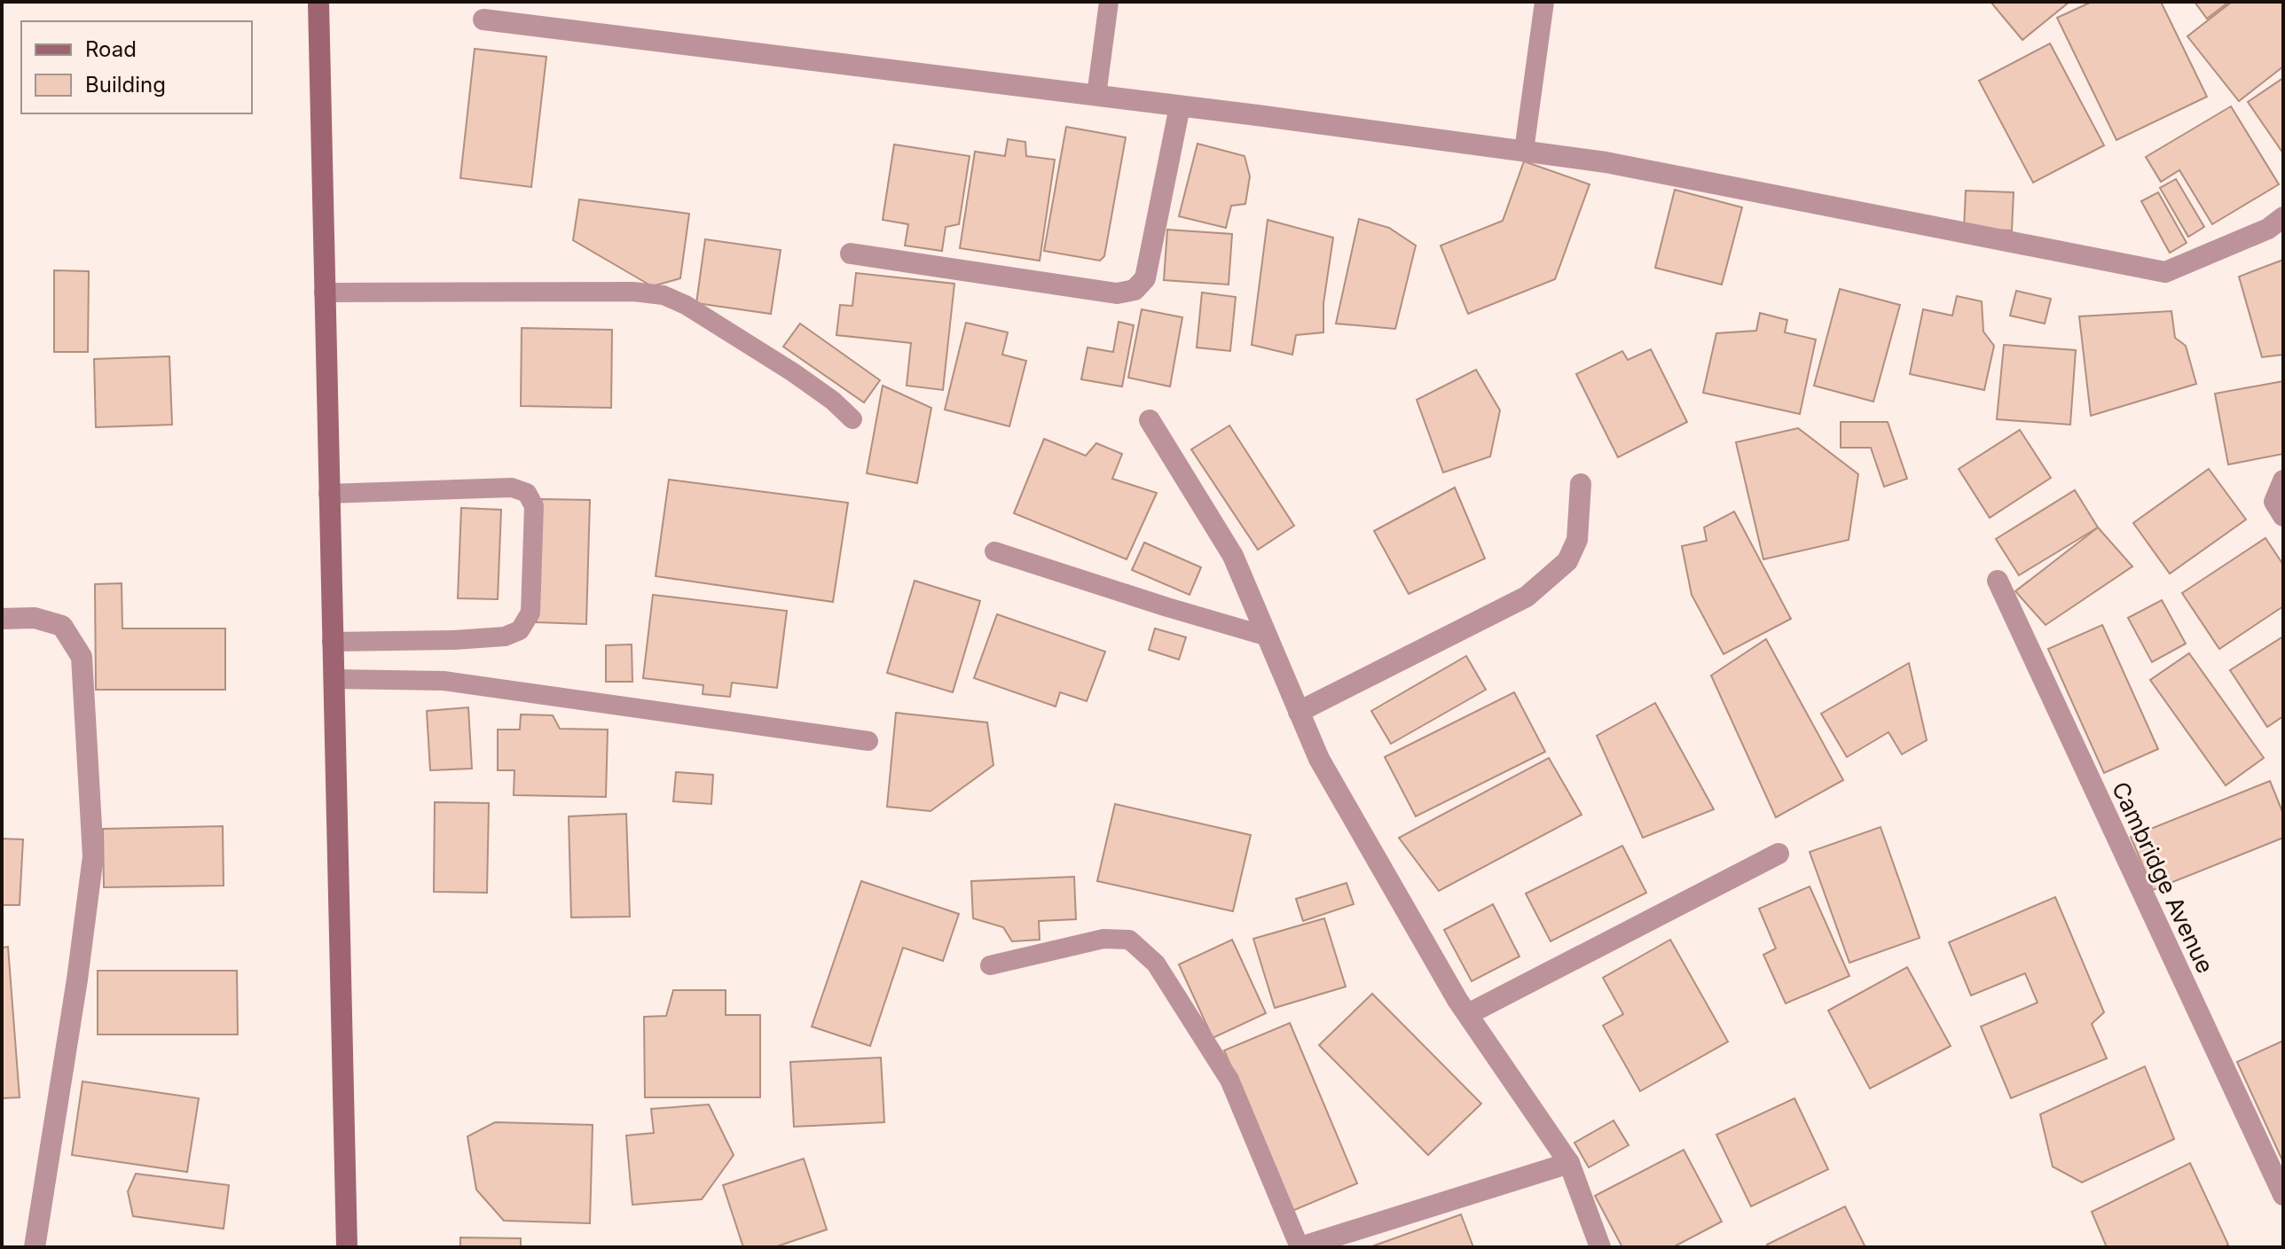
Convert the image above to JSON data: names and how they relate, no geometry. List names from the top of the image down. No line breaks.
{"streets":{"street":["Cambridge Avenue"]},"legend":["Road","Building"]}
